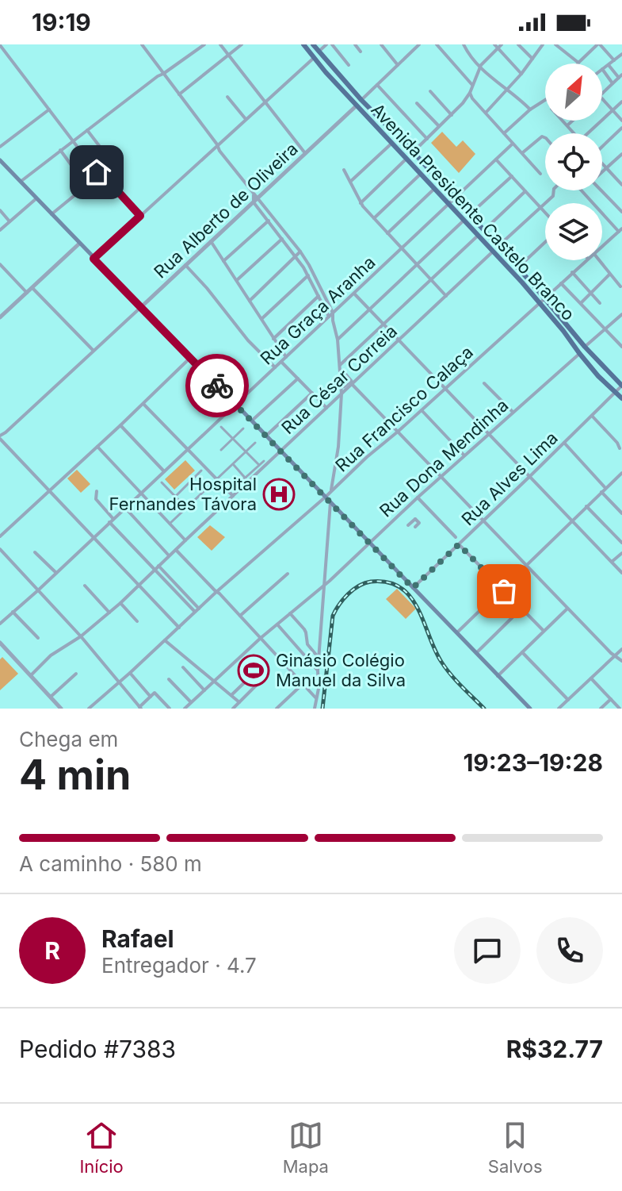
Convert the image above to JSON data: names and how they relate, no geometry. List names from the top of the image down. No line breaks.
{"streets":{"main road":["Avenida Presidente Castelo Branco"],"street":["Rua Alberto de Oliveira","Rua Graça Aranha","Rua César Correia","Rua Francisco Calaça","Rua Dona Mendinha","Rua Alves Lima"]},"crossings":[["Rua Alberto de Oliveira","Avenida Presidente Castelo Branco"],["Avenida Presidente Castelo Branco","Rua Graça Aranha"],["Avenida Presidente Castelo Branco","Rua César Correia"],["Avenida Presidente Castelo Branco","Rua Francisco Calaça"],["Avenida Presidente Castelo Branco","Rua Dona Mendinha"],["Avenida Presidente Castelo Branco","Rua Alves Lima"]],"places":{"hospital":["Hospital Fernandes Távora"],"sports":["Ginásio Colégio Manuel da Silva"]},"north":"top right","page":{"status":"19:19","heading":["4 min","Chega em","19:23–19:28"],"panel":["Rafael","Entregador · 4.7","Pedido #7383","R$32.77"],"bar":"A caminho · 580 m","round":"R","tabs":["Início","Mapa","Salvos"]}}
